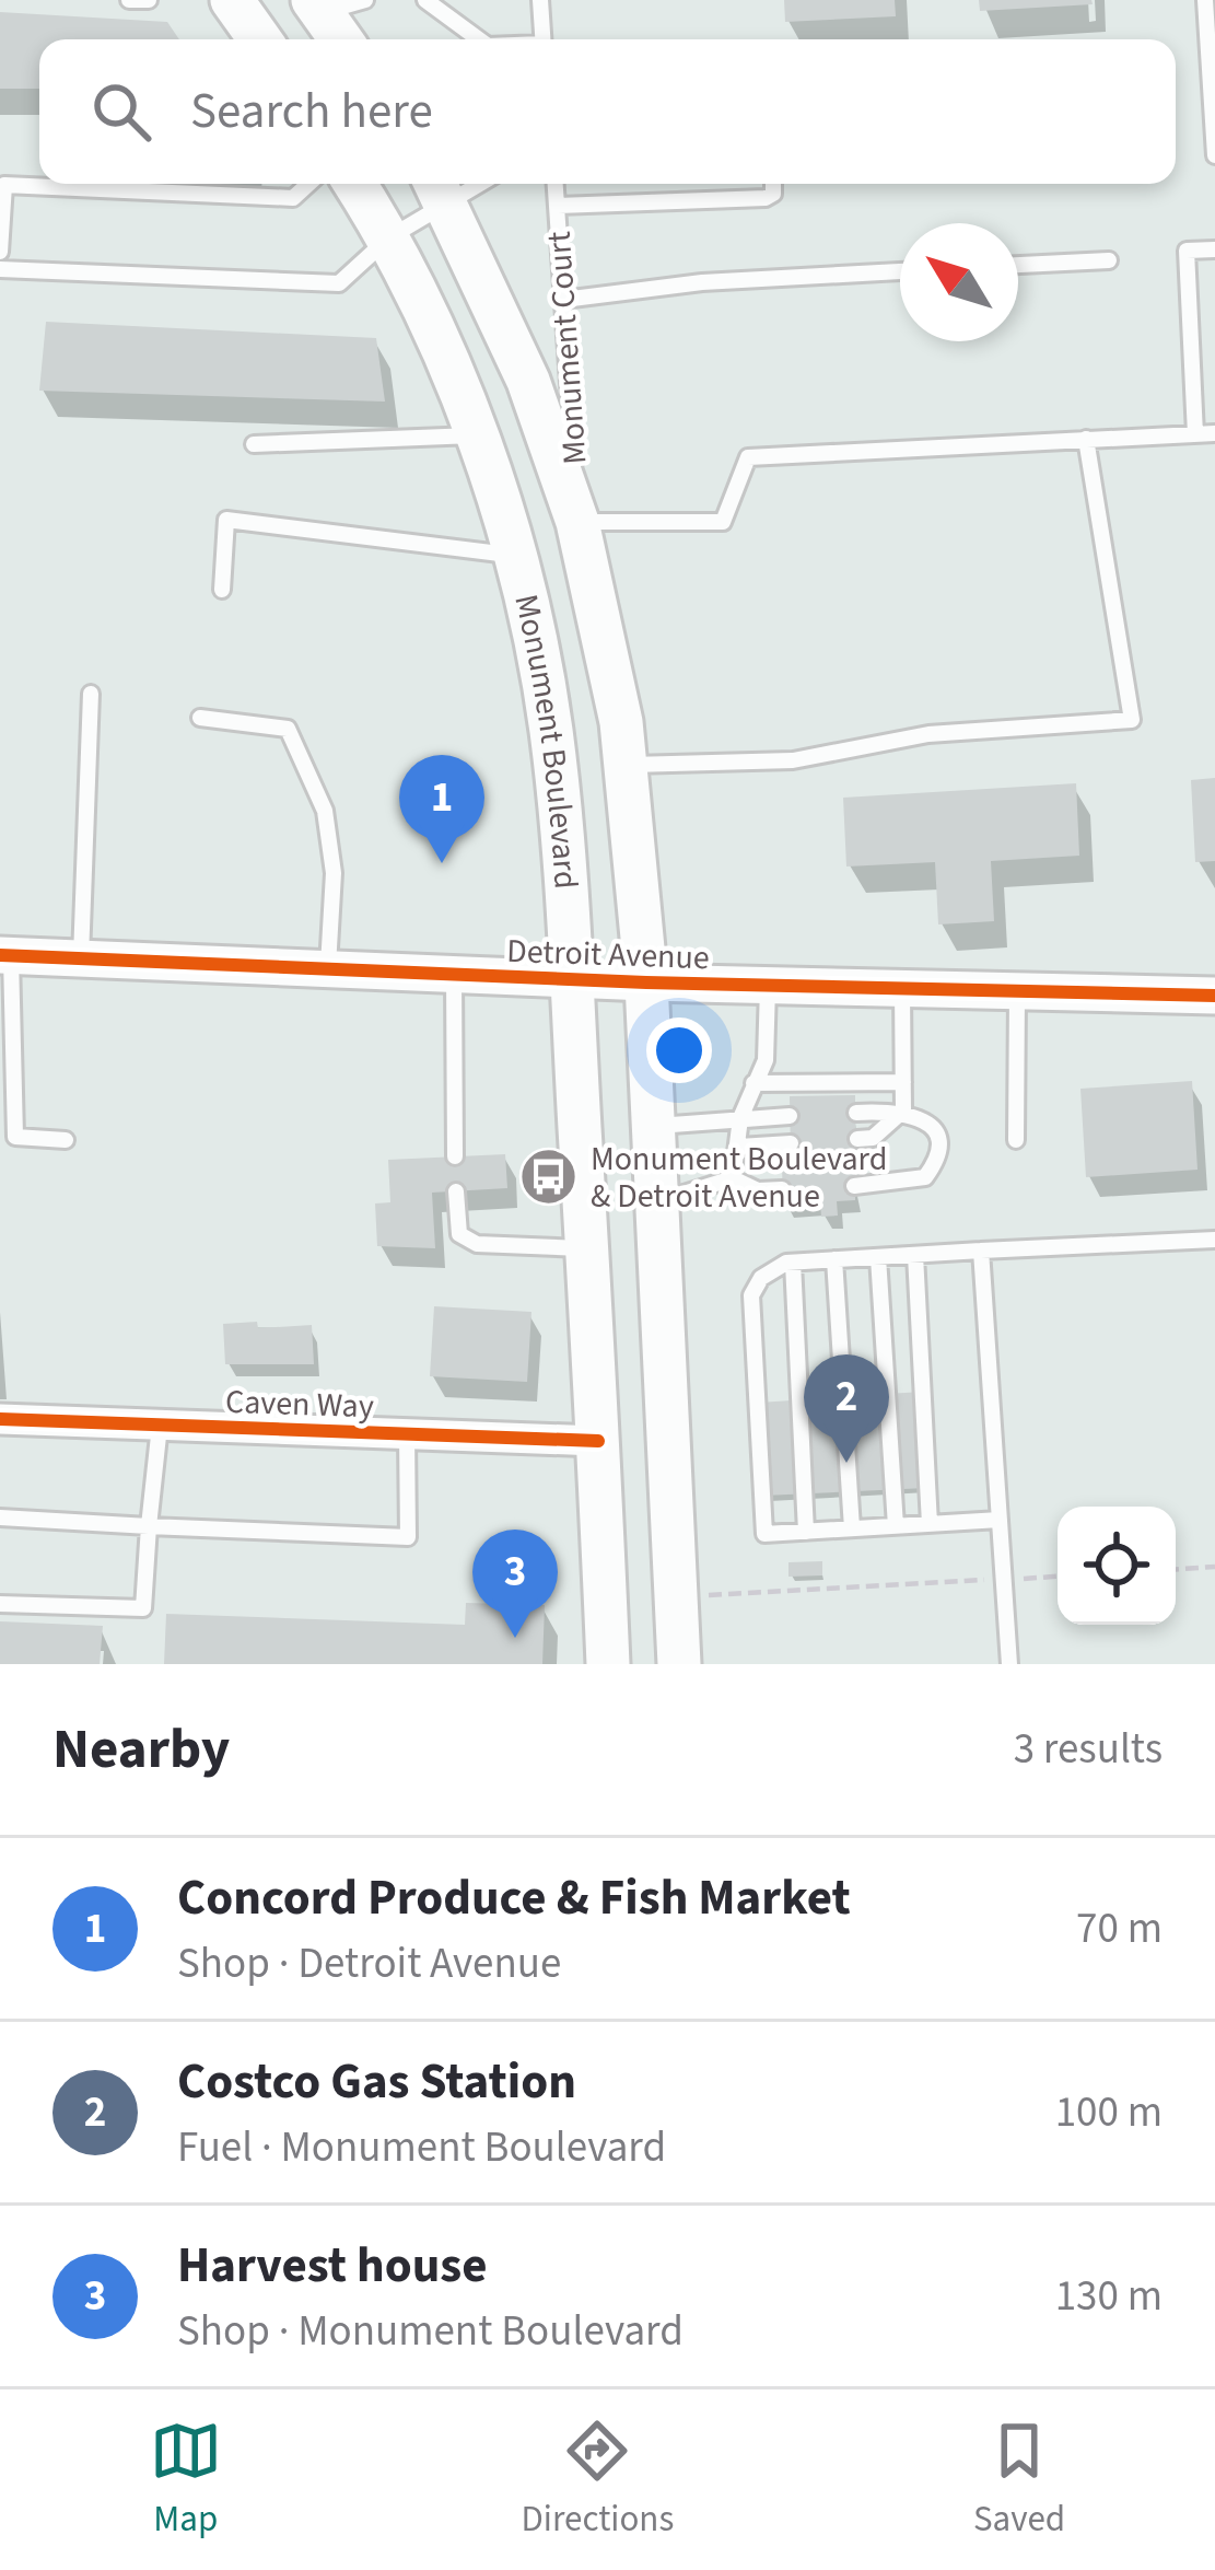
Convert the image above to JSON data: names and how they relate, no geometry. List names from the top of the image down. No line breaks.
{"streets":{"main road":["Monument Boulevard"],"street":["Detroit Avenue","Caven Way"],"lane":["Monument Court"]},"crossings":[["Monument Boulevard","Detroit Avenue"],["Monument Boulevard","Caven Way"]],"places":{"bus stop":["Monument Boulevard & Detroit Avenue"]},"north":"top left","page":{"search":"Search here","pins":["1","2","3"],"heading":["Nearby","3 results"],"list":[{"mark":"1","name":"Concord Produce & Fish Market","note":"Shop · Detroit Avenue","value":"70 m"},{"mark":"2","name":"Costco Gas Station","note":"Fuel · Monument Boulevard","value":"100 m"},{"mark":"3","name":"Harvest house","note":"Shop · Monument Boulevard","value":"130 m"}],"nav":["Map","Directions","Saved"]}}
